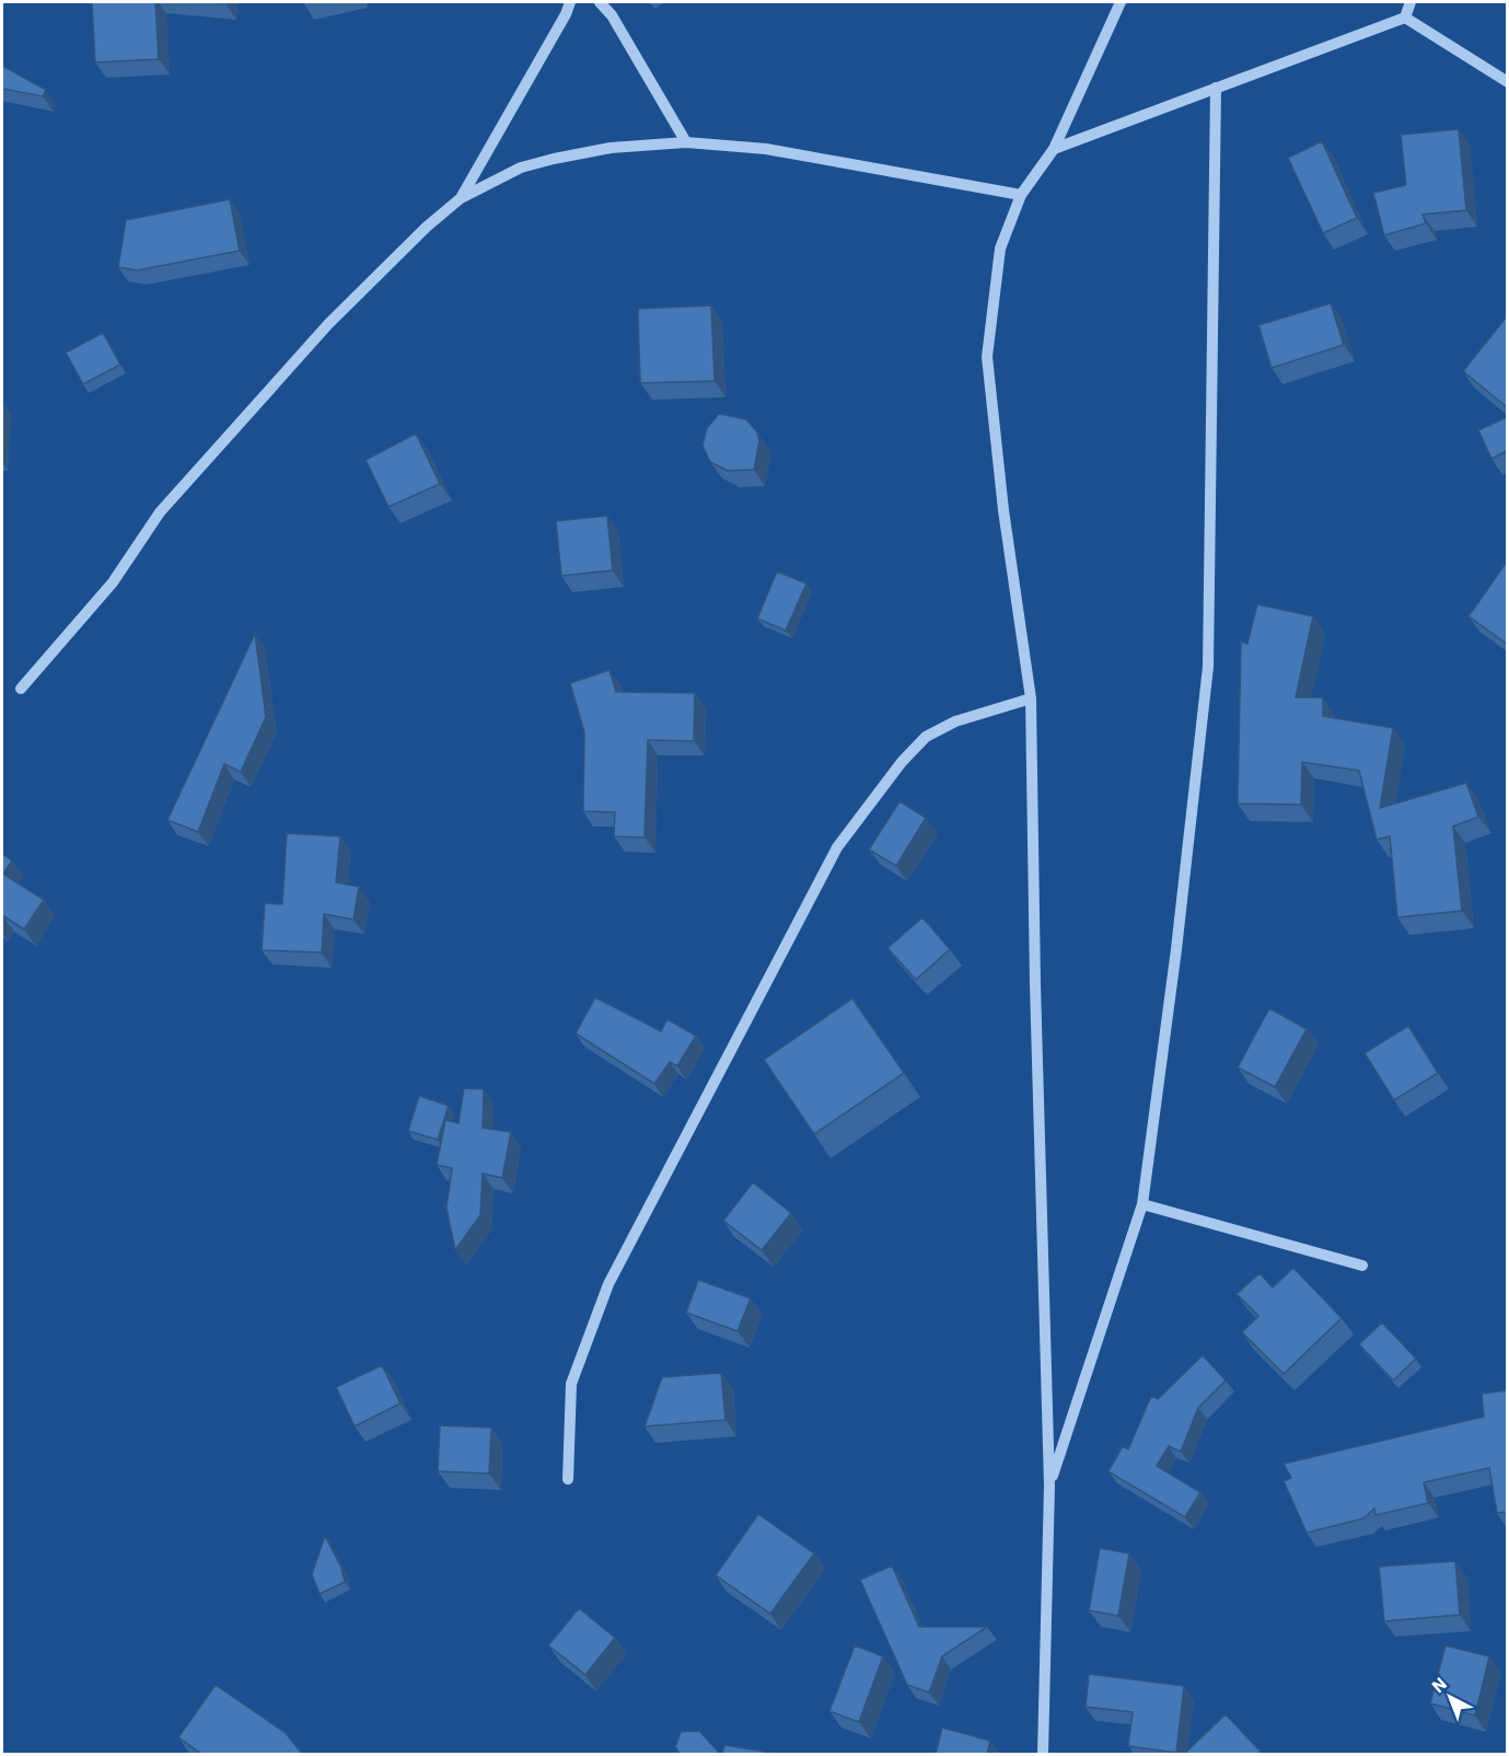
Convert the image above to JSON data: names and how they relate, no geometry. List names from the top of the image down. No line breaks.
{"north":"top left"}
